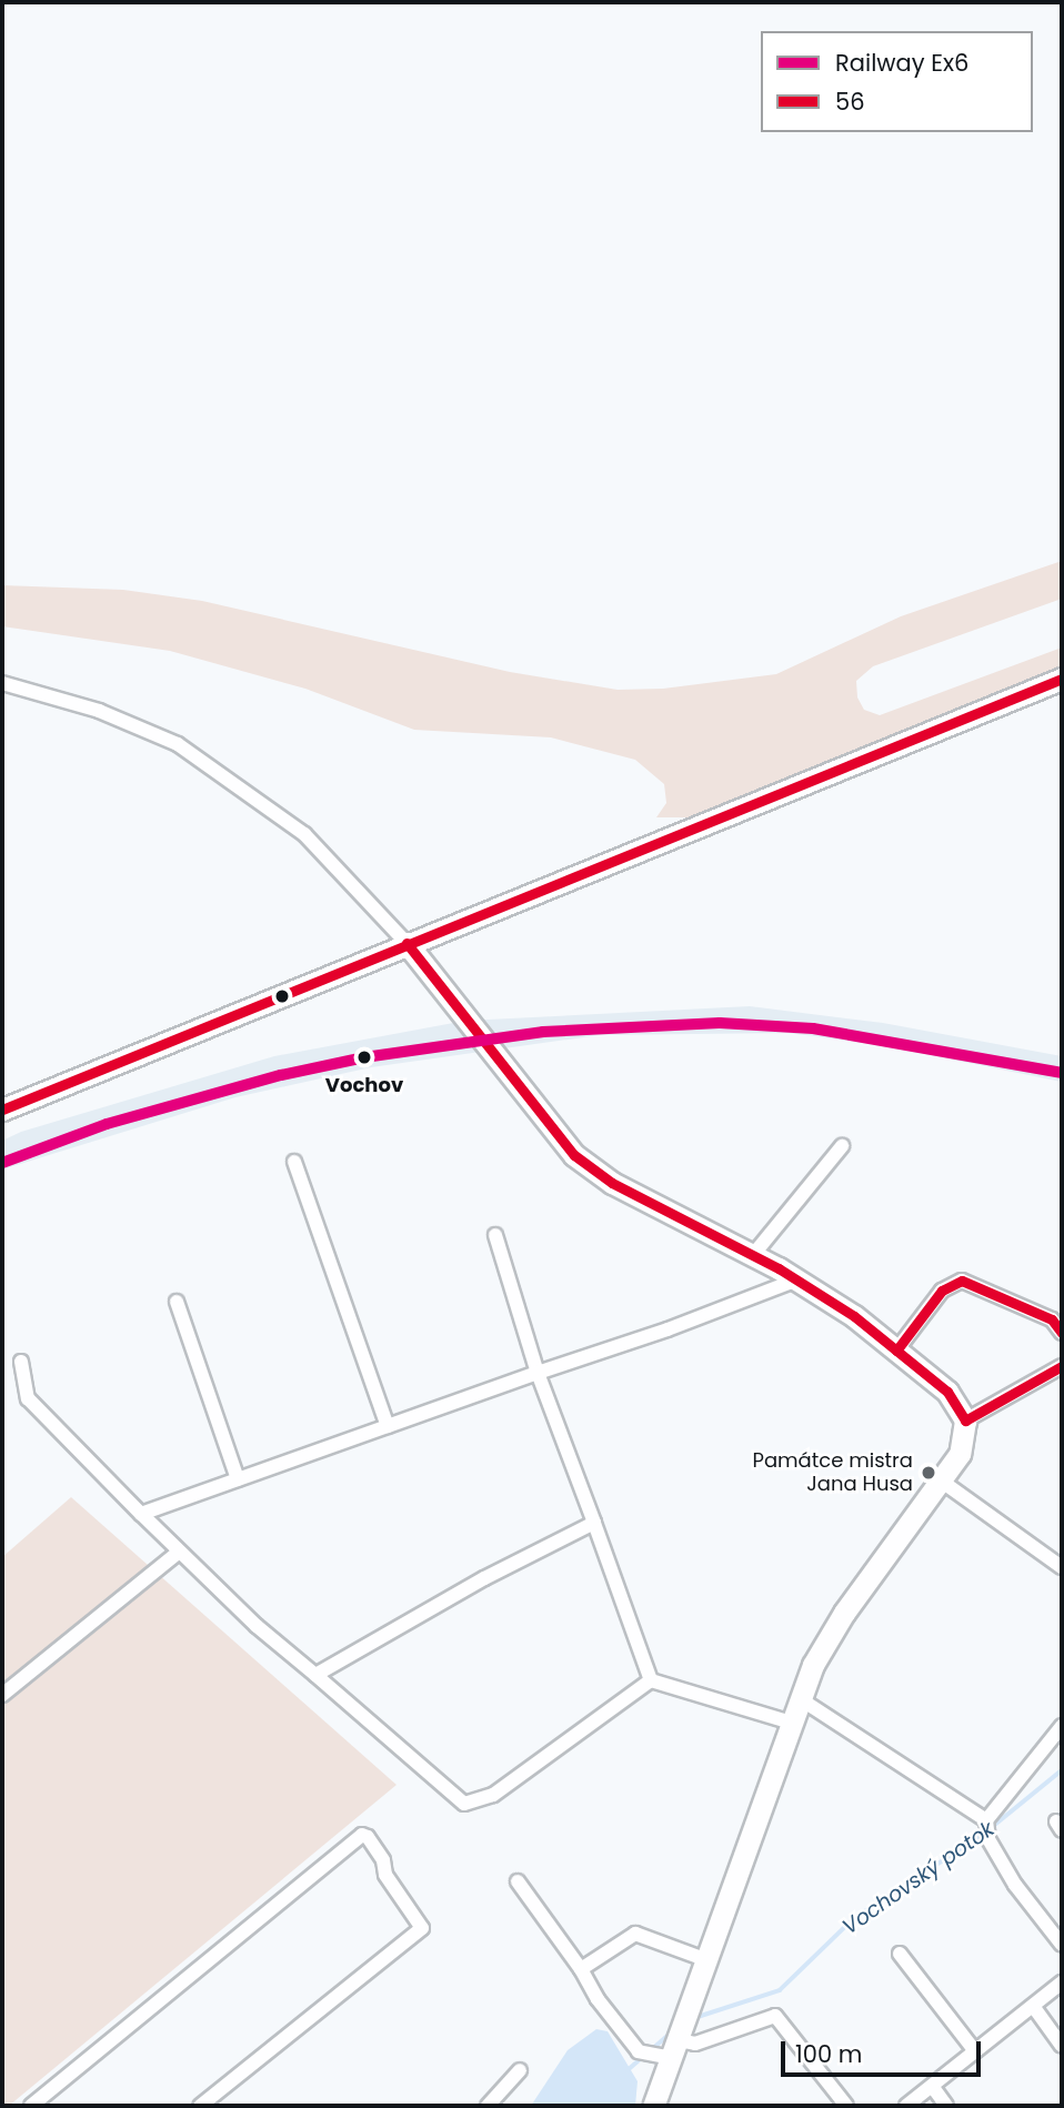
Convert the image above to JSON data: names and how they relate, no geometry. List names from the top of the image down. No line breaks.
{"water":["Vochovský potok"],"places":["Vochov","Památce mistra Jana Husa"],"lines":["transit line 56","rail line Ex6"],"legend":["Railway Ex6","56"],"scale_bar":"100 m"}
